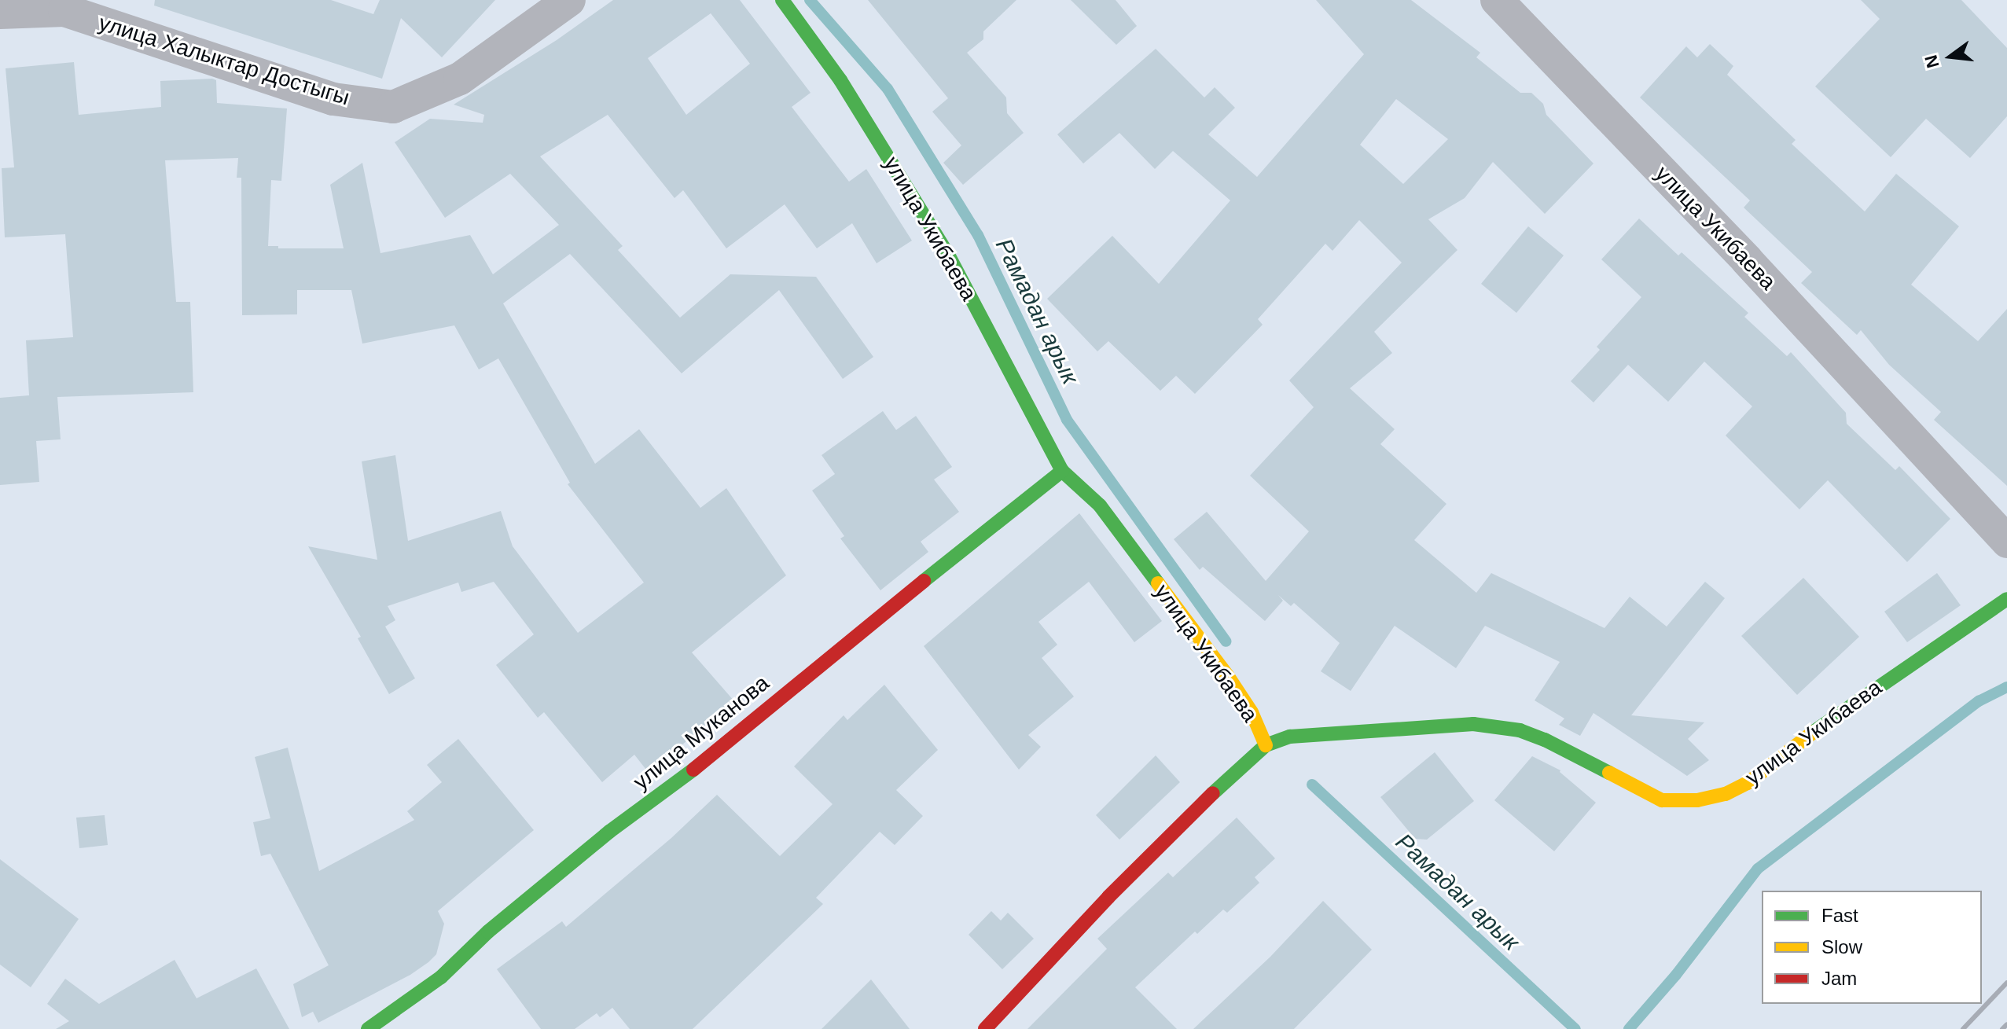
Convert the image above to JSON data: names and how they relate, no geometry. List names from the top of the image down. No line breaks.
{"streets":{"street":["улица Халыктар Достыгы","улица Укибаева","улица Муканова"]},"crossings":[["улица Укибаева","улица Муканова"]],"water":["Рамадан арык"],"legend":["Fast","Slow","Jam"],"north":"left"}
